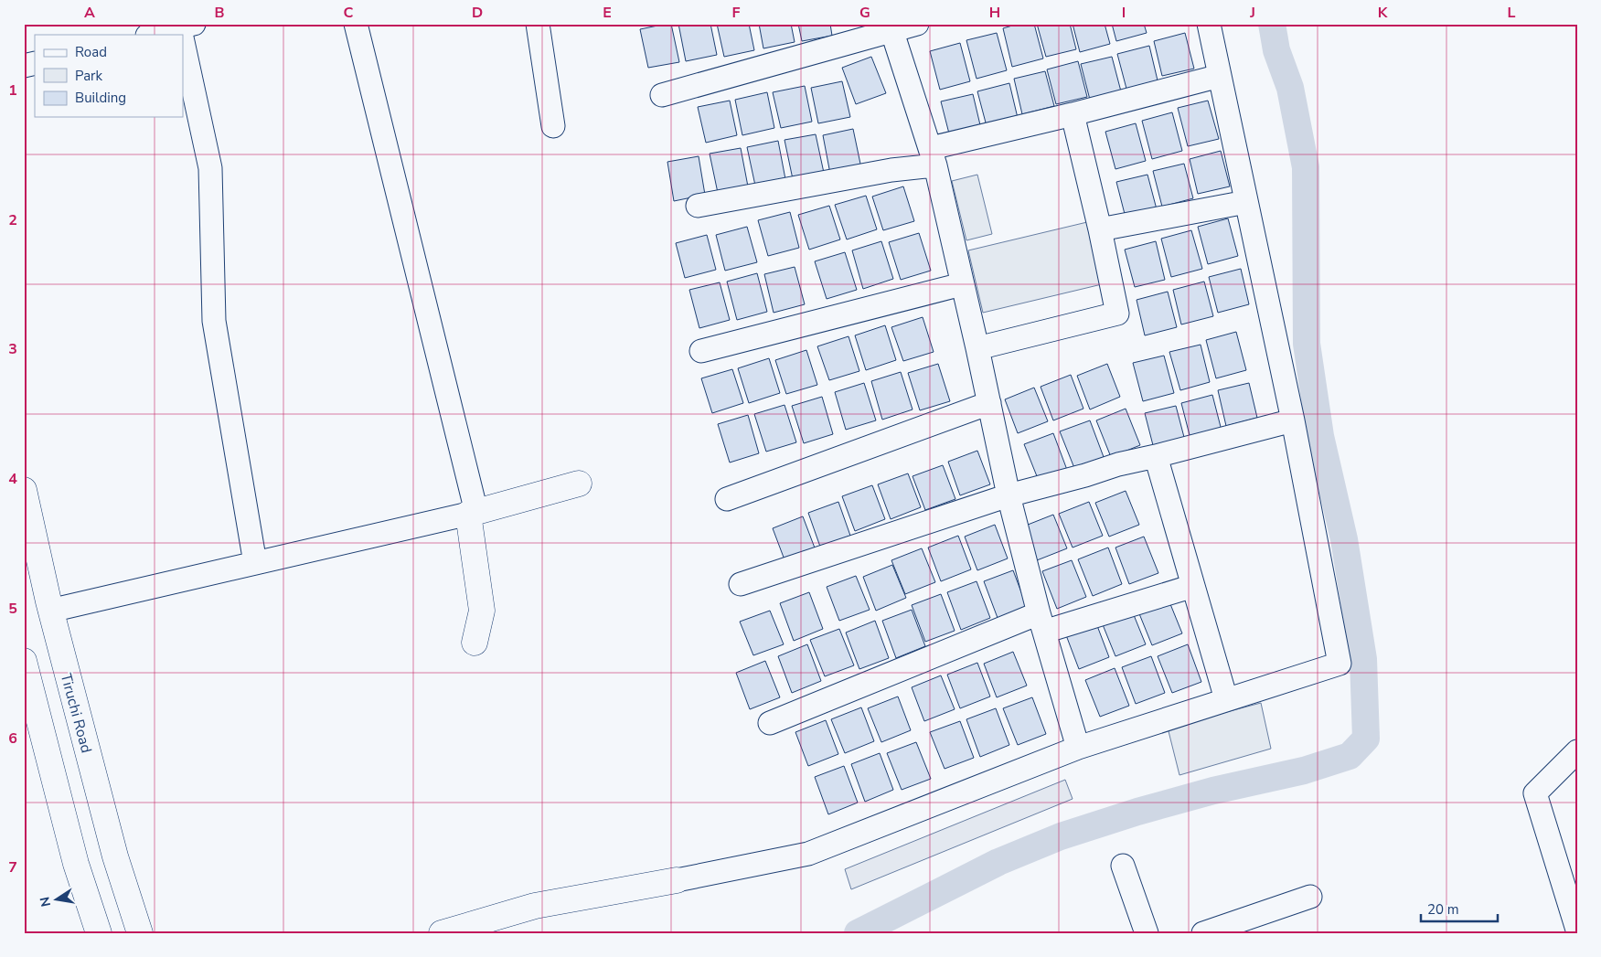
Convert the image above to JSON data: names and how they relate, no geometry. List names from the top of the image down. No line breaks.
{"streets":{"main road":["Tiruchi Road"]},"legend":["Road","Park","Building"],"scale_bar":"20 m","north":"left","grid":{"columns":["A","B","C","D","E","F","G","H","I","J","K","L"],"rows":["1","2","3","4","5","6","7"]}}
